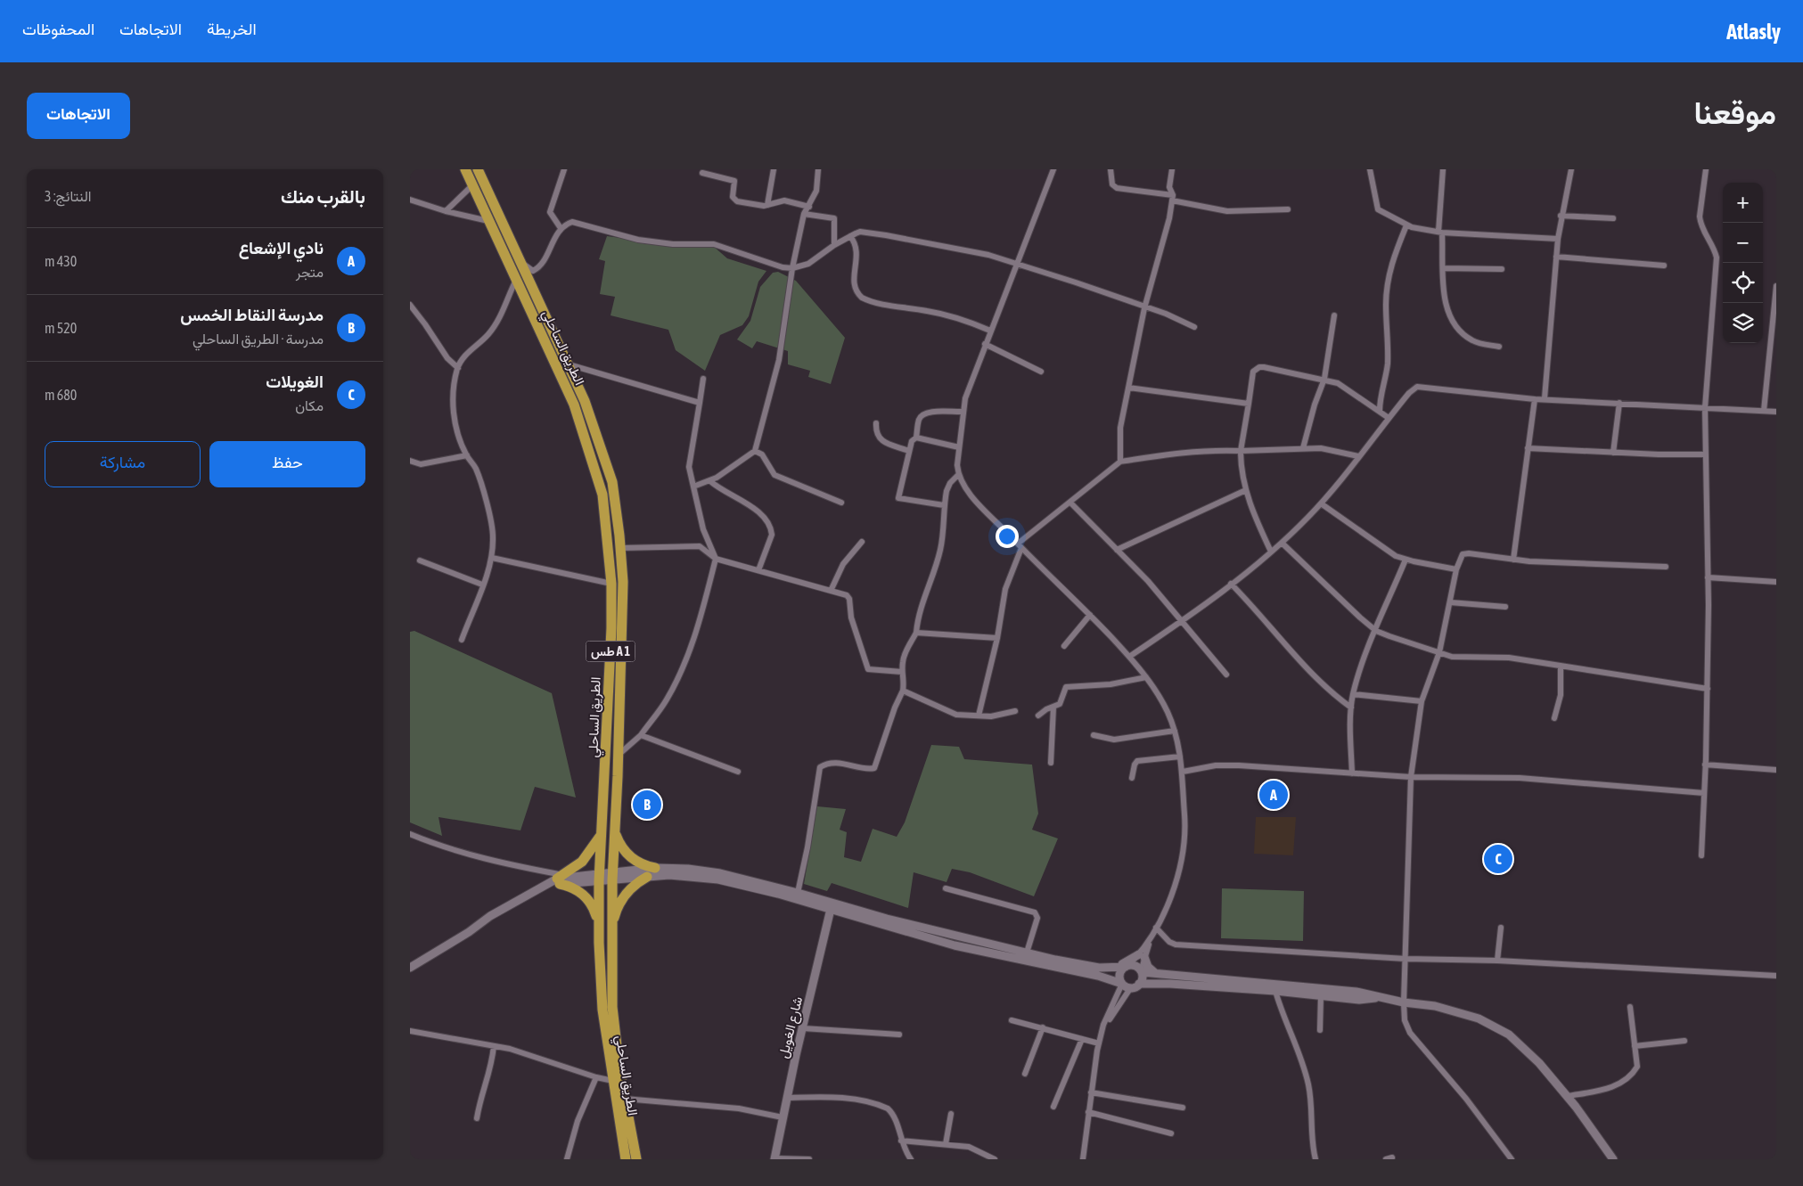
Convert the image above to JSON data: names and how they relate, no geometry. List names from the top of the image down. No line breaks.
{"streets":{"highway":["الطريق الساحلي","طس A 1"],"street":["شارع الغويل"]},"page":{"header":"Atlasly","nav":["الخريطة","الاتجاهات","المحفوظات"],"title":"موقعنا","buttons":["الاتجاهات",["حفظ","مشاركة"]],"heading":["بالقرب منك","النتائج: 3"],"map_buttons":["+","−"],"list":[{"mark":"A","name":"نادي الإشعاع","note":"متجر","value":"430 m"},{"mark":"B","name":"مدرسة النقاط الخمس","note":"مدرسة · الطريق الساحلي","value":"520 m"},{"mark":"C","name":"الغويلات","note":"مكان","value":"680 m"}],"pins":["A","B","C"]}}
